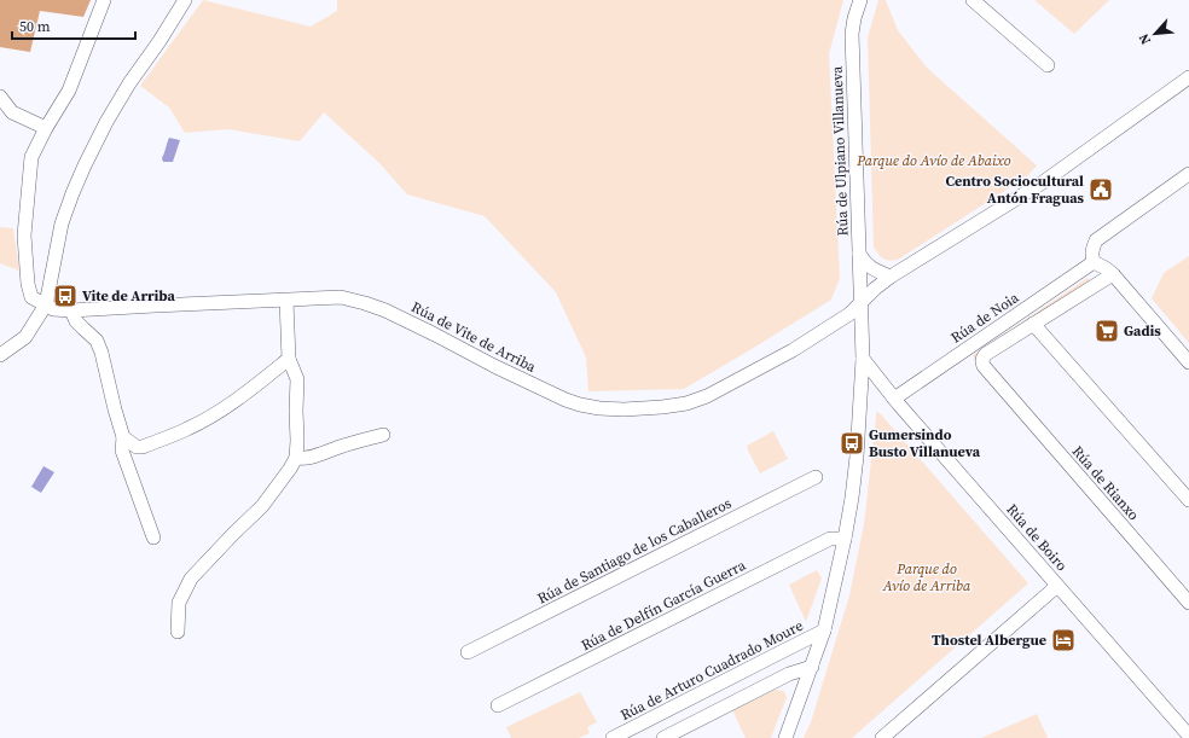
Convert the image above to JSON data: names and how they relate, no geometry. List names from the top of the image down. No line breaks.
{"streets":{"street":["Rúa de Ulpiano Villanueva","Rúa de Noia","Rúa de Vite de Arriba","Rúa de Rianxo","Rúa de Boiro","Rúa de Santiago de los Caballeros","Rúa de Delfín García Guerra","Rúa de Arturo Cuadrado Moure"]},"crossings":[["Rúa de Ulpiano Villanueva","Rúa de Vite de Arriba"],["Rúa de Ulpiano Villanueva","Rúa de Boiro"],["Rúa de Ulpiano Villanueva","Rúa de Delfín García Guerra"],["Rúa de Ulpiano Villanueva","Rúa de Arturo Cuadrado Moure"],["Rúa de Noia","Rúa de Boiro"]],"parks":["Parque do Avío de Abaixo","Parque do Avío de Arriba"],"places":{"public building":["Centro Sociocultural Antón Fraguas"],"bus stop":["Vite de Arriba","Gumersindo Busto Villanueva"],"supermarket":["Gadis"],"hotel":["Thostel Albergue"]},"scale_bar":"50 m","north":"bottom left"}
